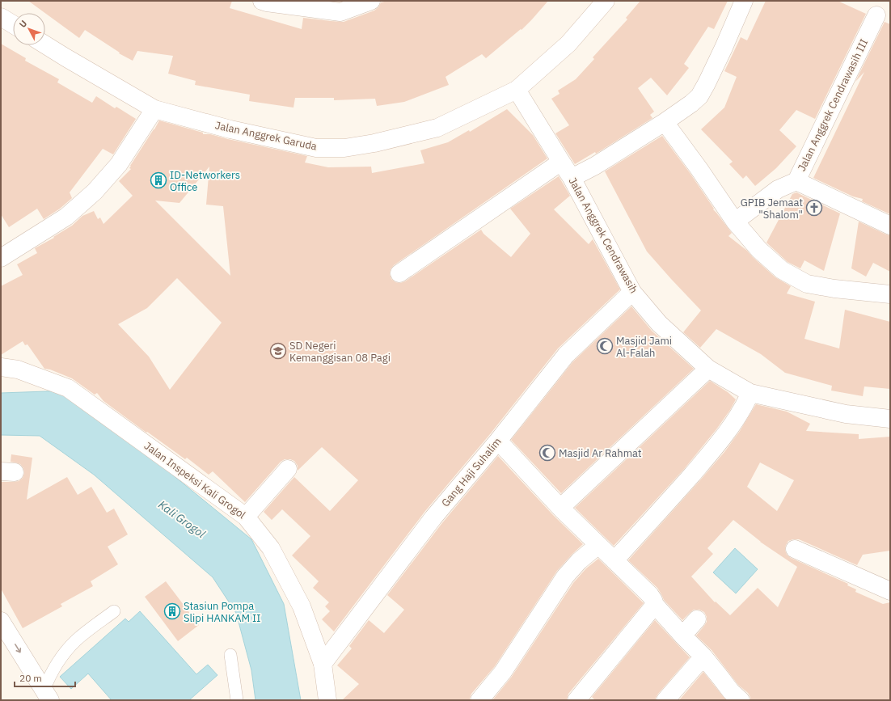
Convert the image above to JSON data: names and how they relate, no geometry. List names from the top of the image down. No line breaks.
{"streets":{"street":["Jalan Anggrek Cendrawasih III","Jalan Anggrek Garuda","Jalan Anggrek Cendrawasih","Gang Haji Suhalim","Jalan Inspeksi Kali Grogol"]},"crossings":[["Jalan Anggrek Garuda","Jalan Anggrek Cendrawasih"],["Jalan Anggrek Cendrawasih","Gang Haji Suhalim"],["Gang Haji Suhalim","Jalan Inspeksi Kali Grogol"]],"water":["Kali Grogol"],"places":{"building":["ID-Networkers Office","Stasiun Pompa Slipi HANKAM II"],"church":["GPIB Jemaat \"Shalom\""],"mosque":["Masjid Jami Al-Falah","Masjid Ar Rahmat"],"school or university":["SD Negeri Kemanggisan 08 Pagi"]},"scale_bar":"20 m","north":"top left"}
